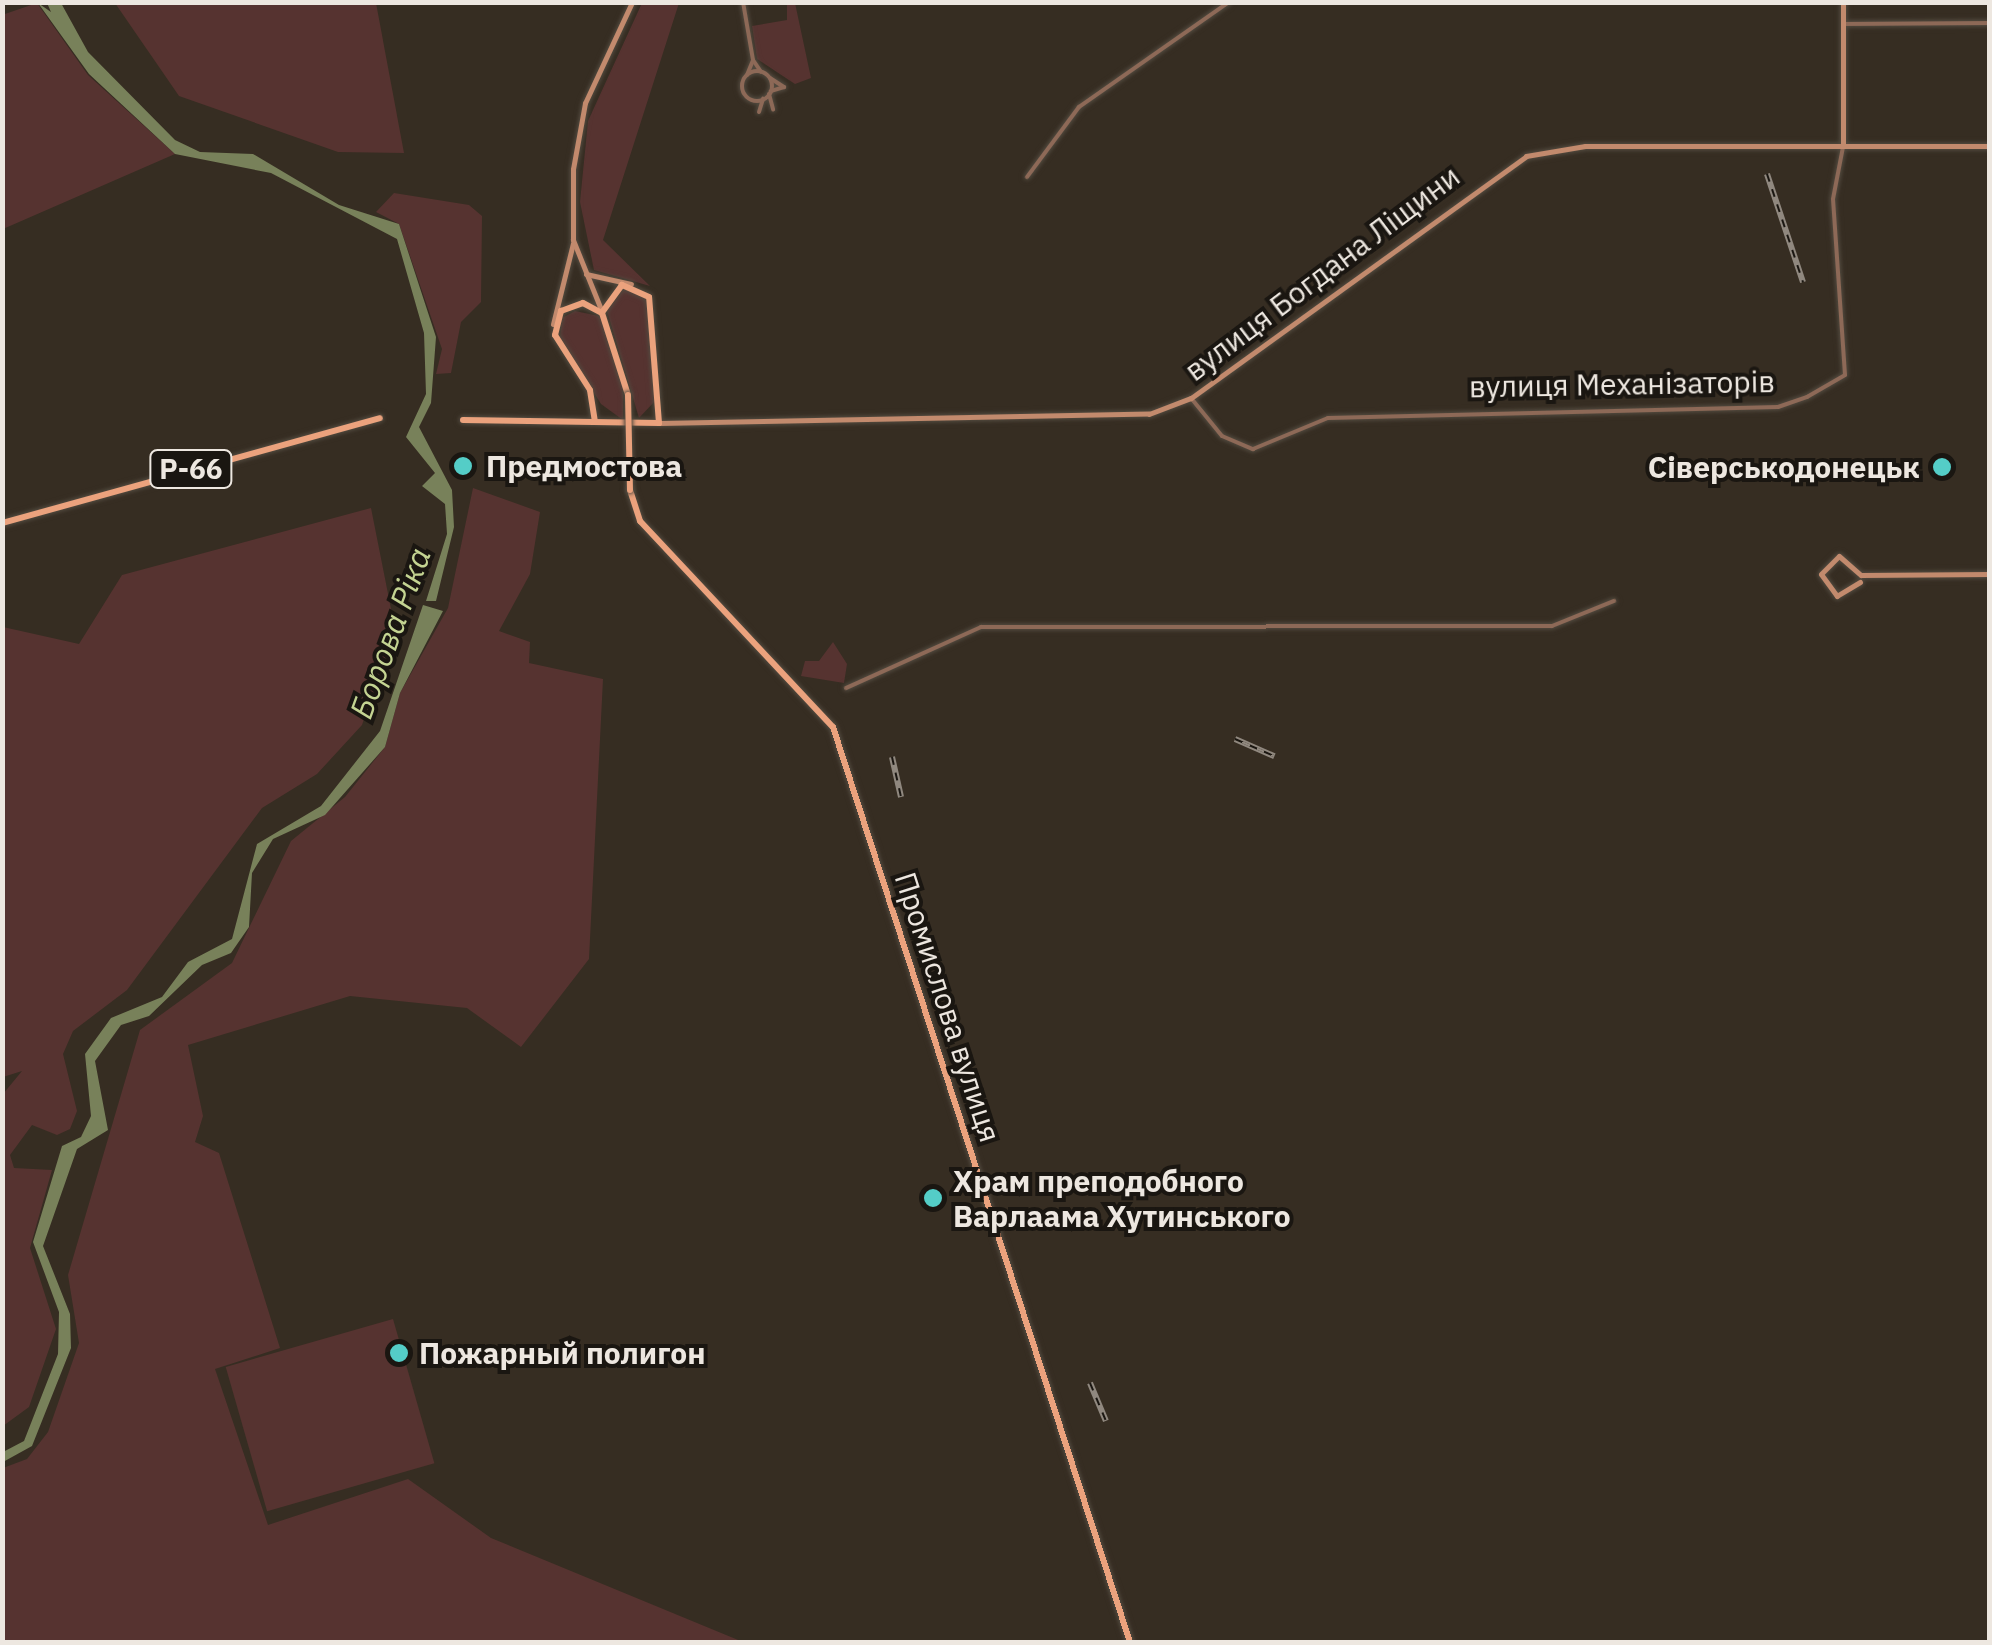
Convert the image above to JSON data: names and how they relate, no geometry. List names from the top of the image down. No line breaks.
{"streets":{"main road":["вулиця Богдана Ліщини","Р-66","Промислова вулиця"],"street":["вулиця Механізаторів"]},"crossings":[["вулиця Богдана Ліщини","вулиця Механізаторів"]],"water":["Борова Ріка"],"places":["Предмостова","Сіверськодонецьк","Храм преподобного Варлаама Хутинського","Пожарный полигон"]}
